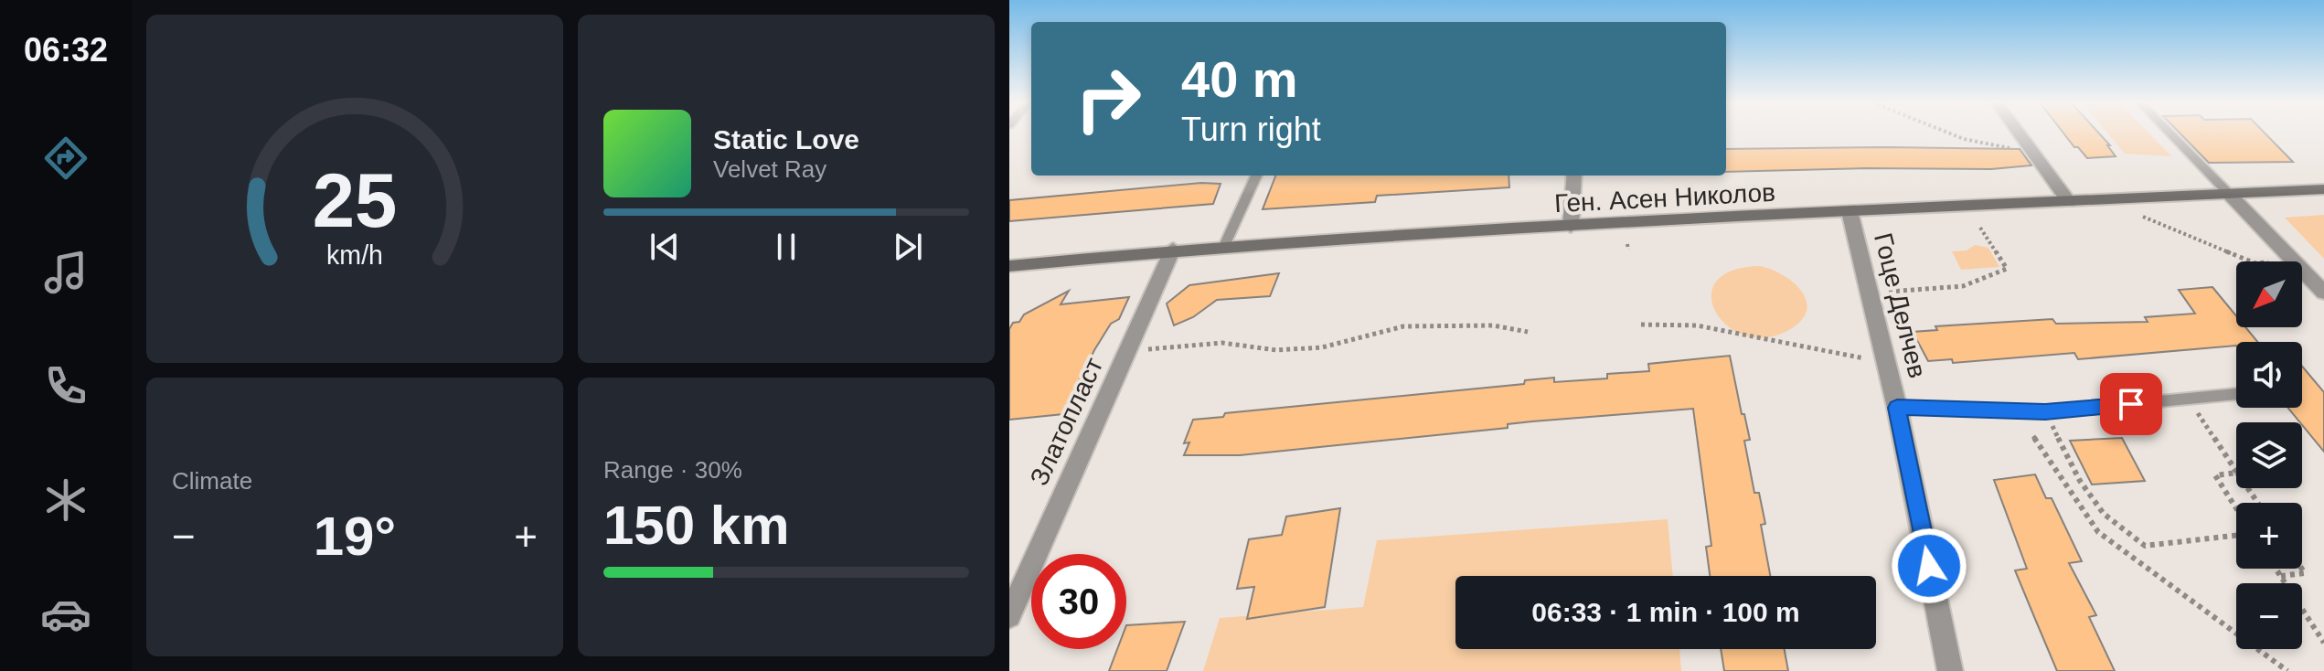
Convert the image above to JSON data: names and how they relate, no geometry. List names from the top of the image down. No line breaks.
{"streets":{"street":["Ген. Асен Николов","Гоце Делчев","Златопласт"]},"crossings":[["Ген. Асен Николов","Гоце Делчев"],["Ген. Асен Николов","Златопласт"]],"north":"bottom left","page":{"tabs":"06:32","turn":["40 m","Turn right"],"song":["Static Love","Velvet Ray"],"map_buttons":["+","−"],"tile":["Climate",["Range · 30%","150 km"]],"heat":["−","19°","+"],"limit":"30","trip":"06:33 · 1 min · 100 m","gauge":["25","km/h"]}}
